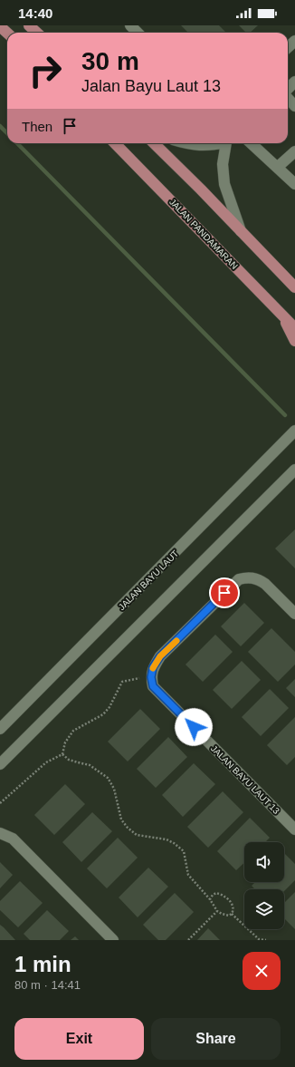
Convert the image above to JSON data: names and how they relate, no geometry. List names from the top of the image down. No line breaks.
{"streets":{"main road":["JALAN PANDAMARAN"],"street":["JALAN BAYU LAUT","JALAN BAYU LAUT 13"]},"page":{"status":"14:40","turn":["30 m","Jalan Bayu Laut 13"],"then":"Then","heading":["1 min","80 m · 14:41"],"buttons":["Exit","Share"]}}
